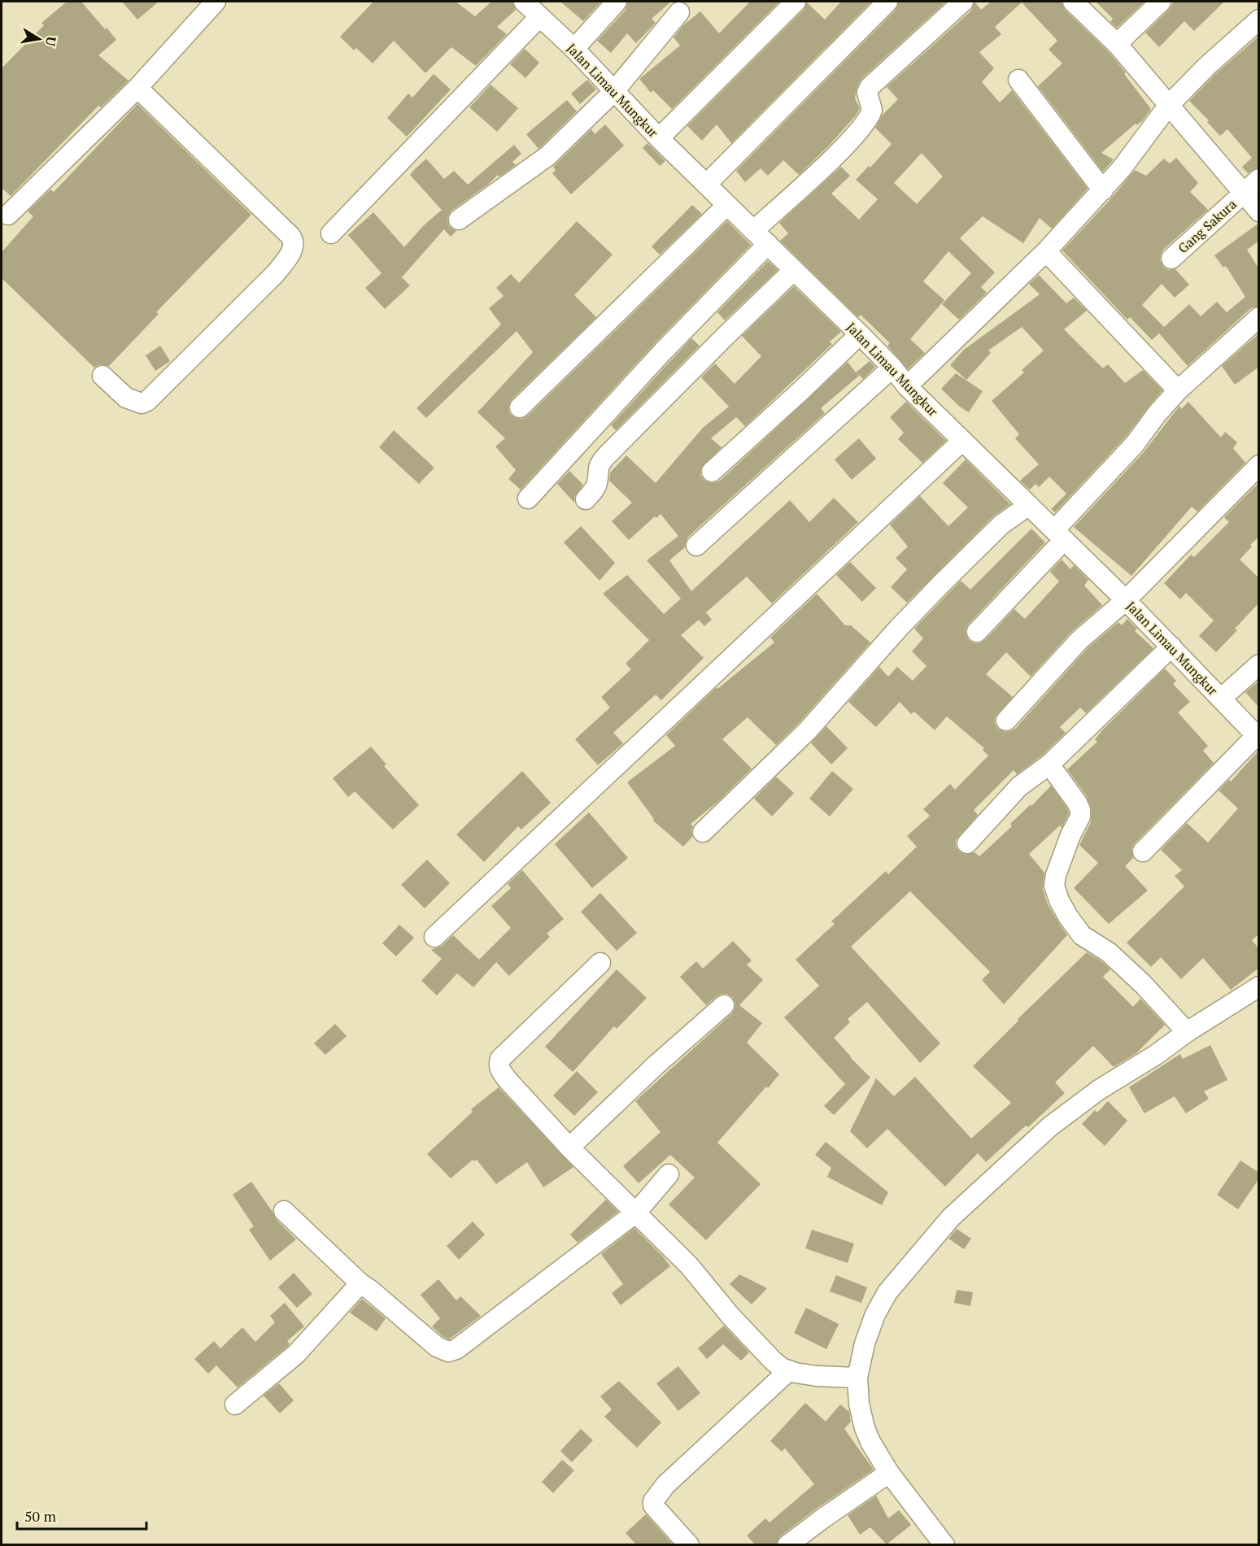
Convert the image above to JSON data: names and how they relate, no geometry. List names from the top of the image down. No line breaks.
{"streets":{"street":["Jalan Limau Mungkur","Gang Sakura"]},"scale_bar":"50 m","north":"right"}
